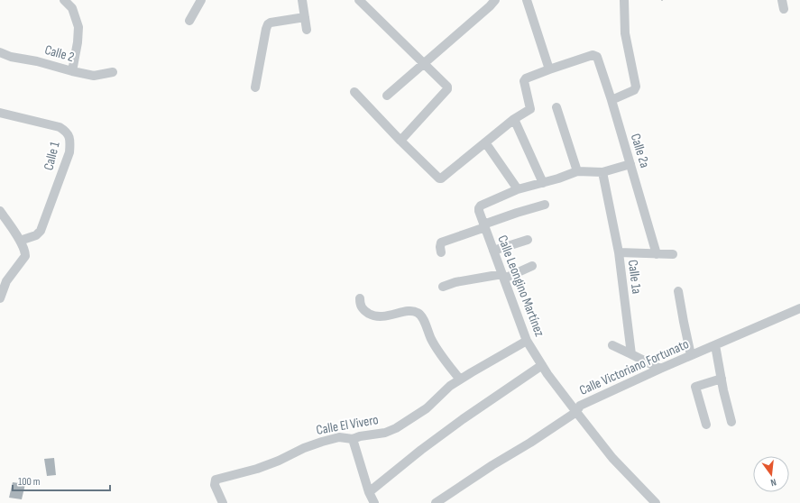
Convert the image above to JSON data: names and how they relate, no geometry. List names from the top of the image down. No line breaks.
{"streets":{"street":["Calle 2","Calle 2a","Calle 1","Calle 1a","Calle Leongino Martínez","Calle Victoriano Fortunato","Calle El Vivero"]},"crossings":[["Calle Leongino Martínez","Calle Victoriano Fortunato"],["Calle Leongino Martínez","Calle El Vivero"]],"scale_bar":"100 m","north":"bottom"}
